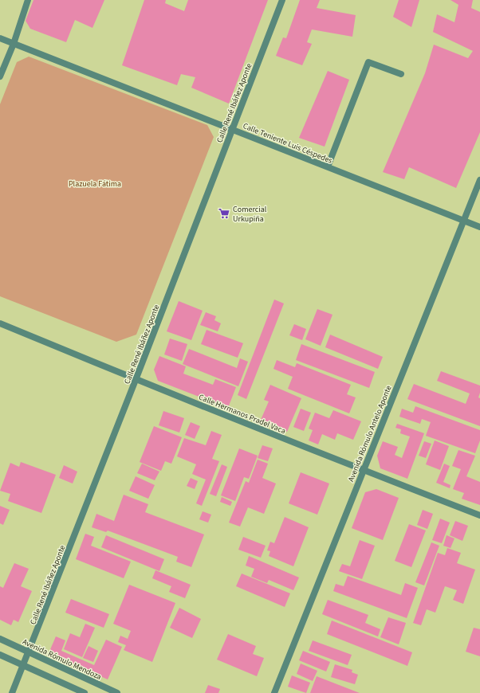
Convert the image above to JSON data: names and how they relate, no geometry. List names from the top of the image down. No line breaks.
{"streets":{"street":["Calle René Ibáñez Aponte","Calle Teniente Luis Céspedes","Calle Hermanos Pradel Vaca","Avenida Rómulo Antelo Aponte","Avenida Rómulo Mendoza"]},"crossings":[["Calle René Ibáñez Aponte","Calle Teniente Luis Céspedes"],["Calle René Ibáñez Aponte","Calle Hermanos Pradel Vaca"],["Calle René Ibáñez Aponte","Avenida Rómulo Mendoza"],["Calle Teniente Luis Céspedes","Avenida Rómulo Antelo Aponte"],["Calle Hermanos Pradel Vaca","Avenida Rómulo Antelo Aponte"]],"parks":["Plazuela Fátima"],"places":{"supermarket":["Comercial Urkupiña"]}}
